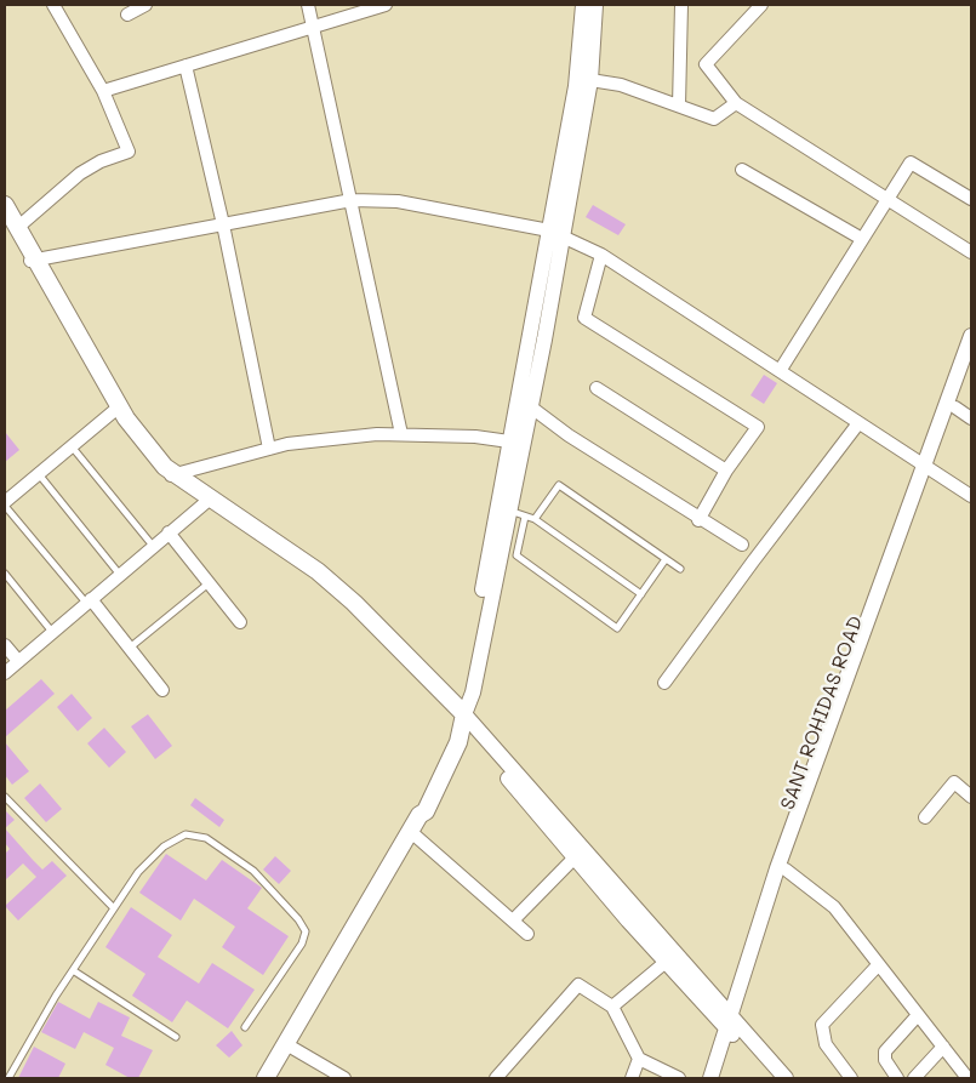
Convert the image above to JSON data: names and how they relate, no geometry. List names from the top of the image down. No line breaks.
{"streets":{"street":["SANT ROHIDAS ROAD"]}}
